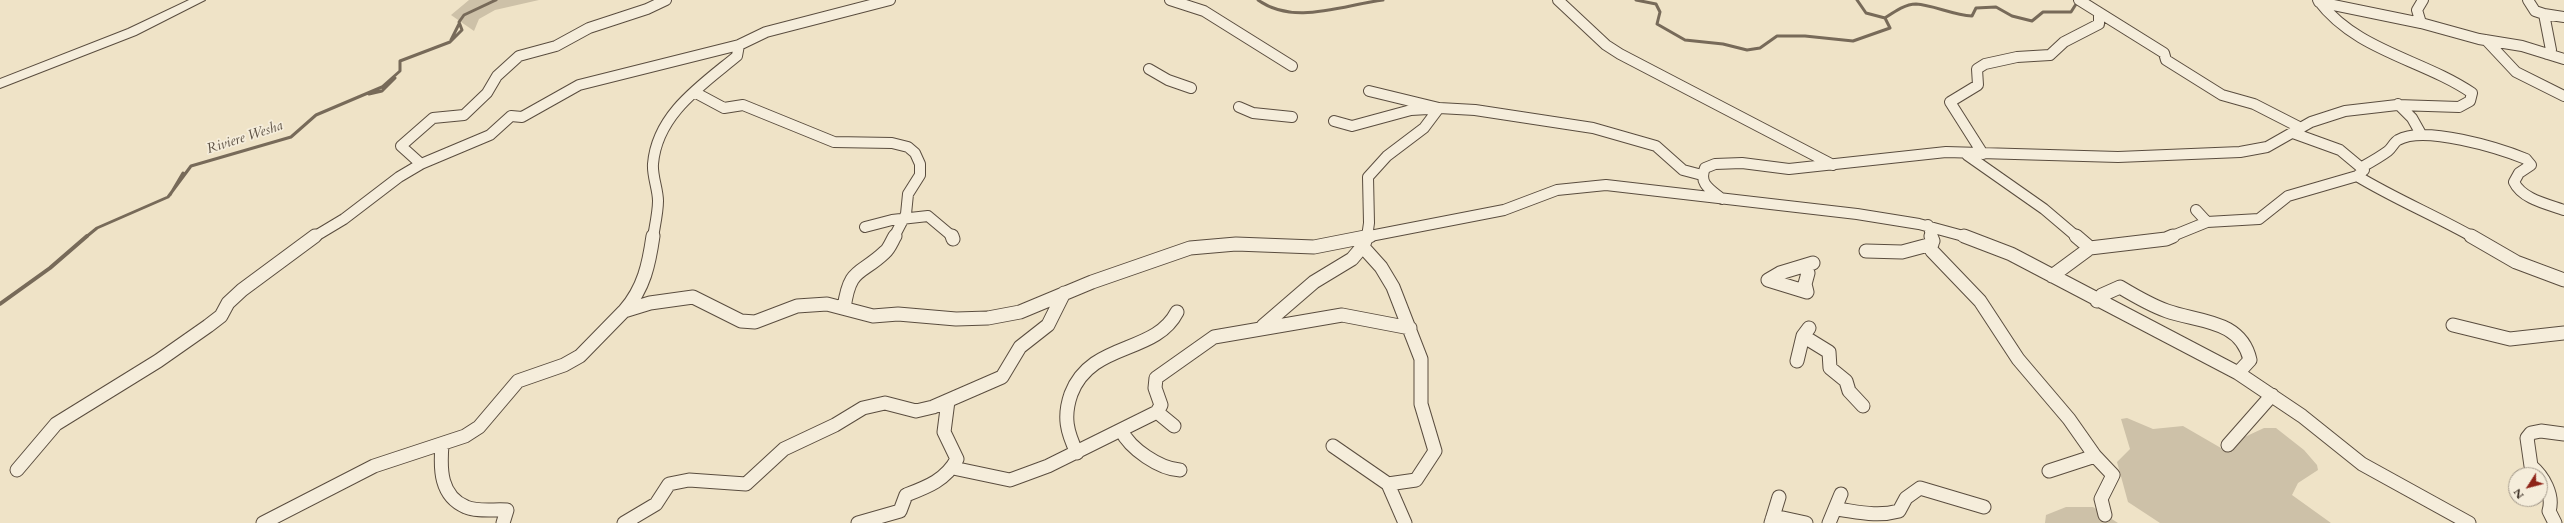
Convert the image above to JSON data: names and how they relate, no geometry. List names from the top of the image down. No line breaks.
{"water":["Riviere Wesha"],"north":"bottom left"}
